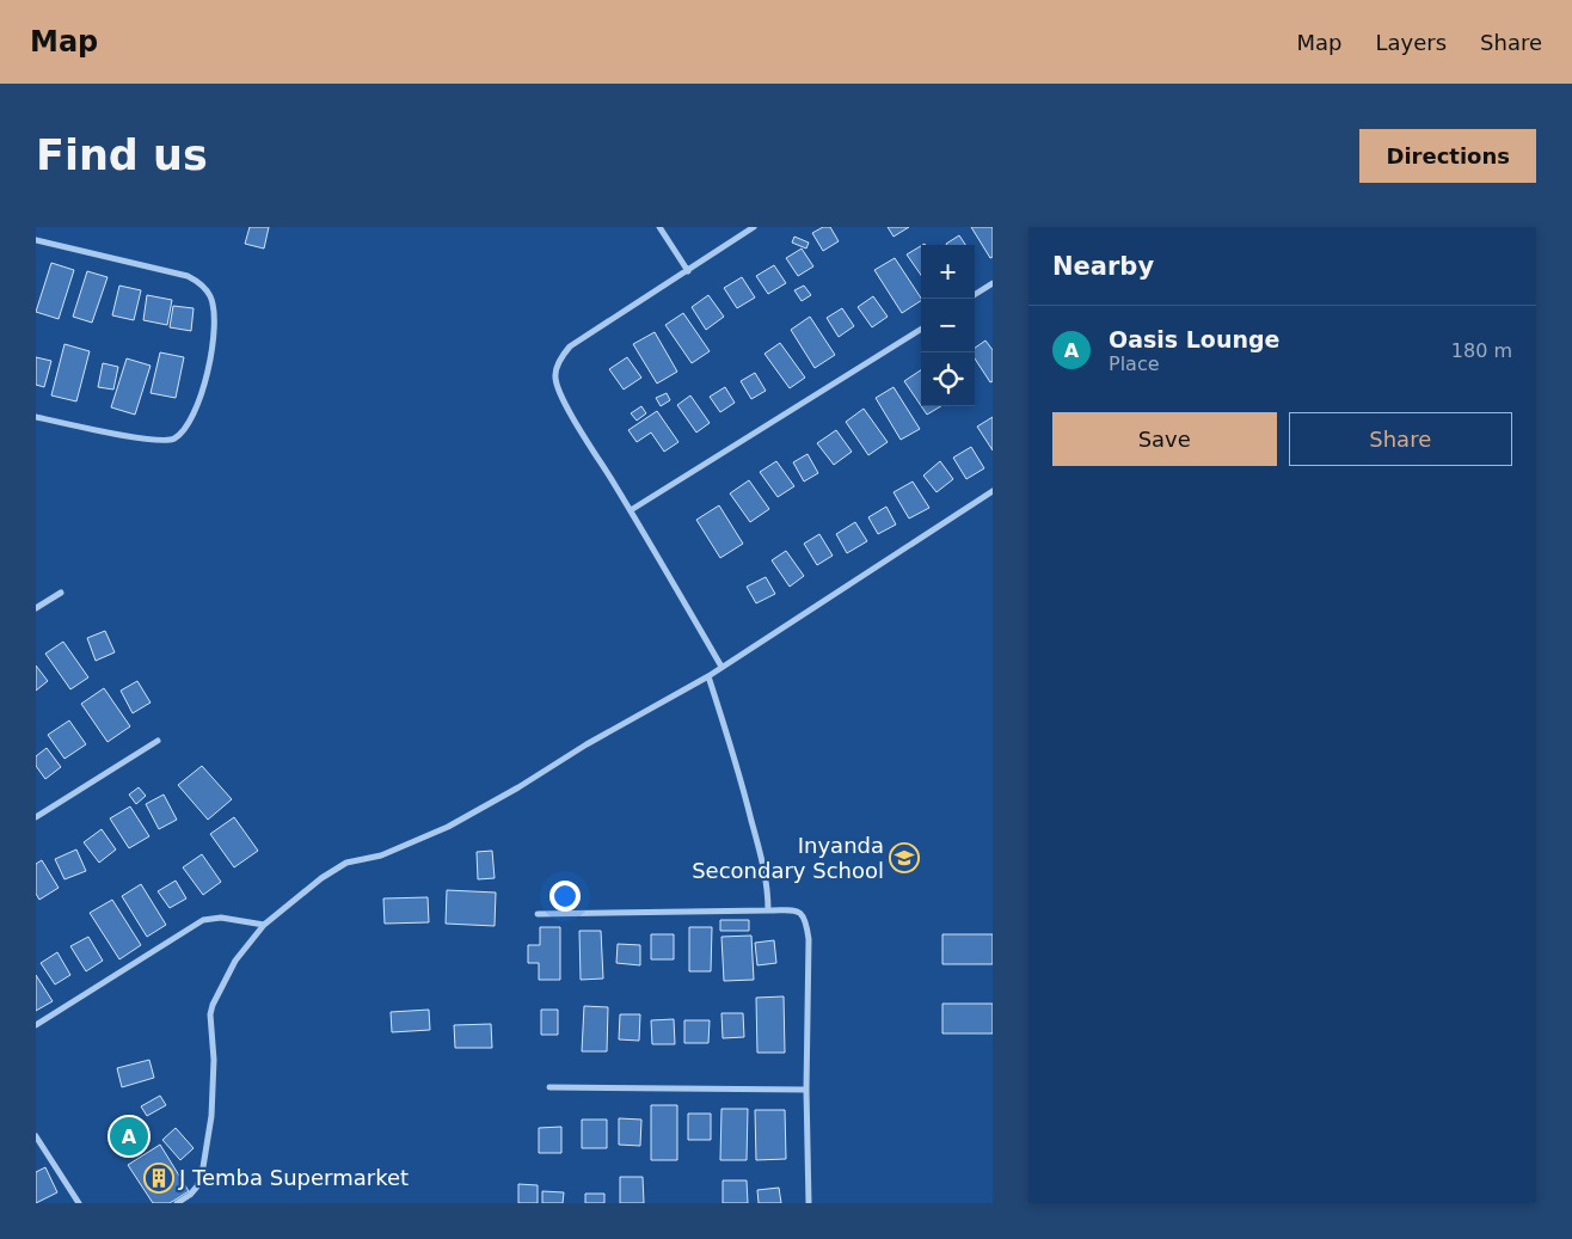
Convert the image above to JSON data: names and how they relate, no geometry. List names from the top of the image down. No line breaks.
{"places":{"school or university":["Inyanda Secondary School"],"building":["J Temba Supermarket"]},"page":{"header":"Map","nav":["Map","Layers","Share"],"buttons":["Directions",["Save","Share"]],"title":"Find us","heading":"Nearby","map_buttons":["+","−"],"list":[{"mark":"A","name":"Oasis Lounge","note":"Place","value":"180 m"}],"pins":"A"}}
